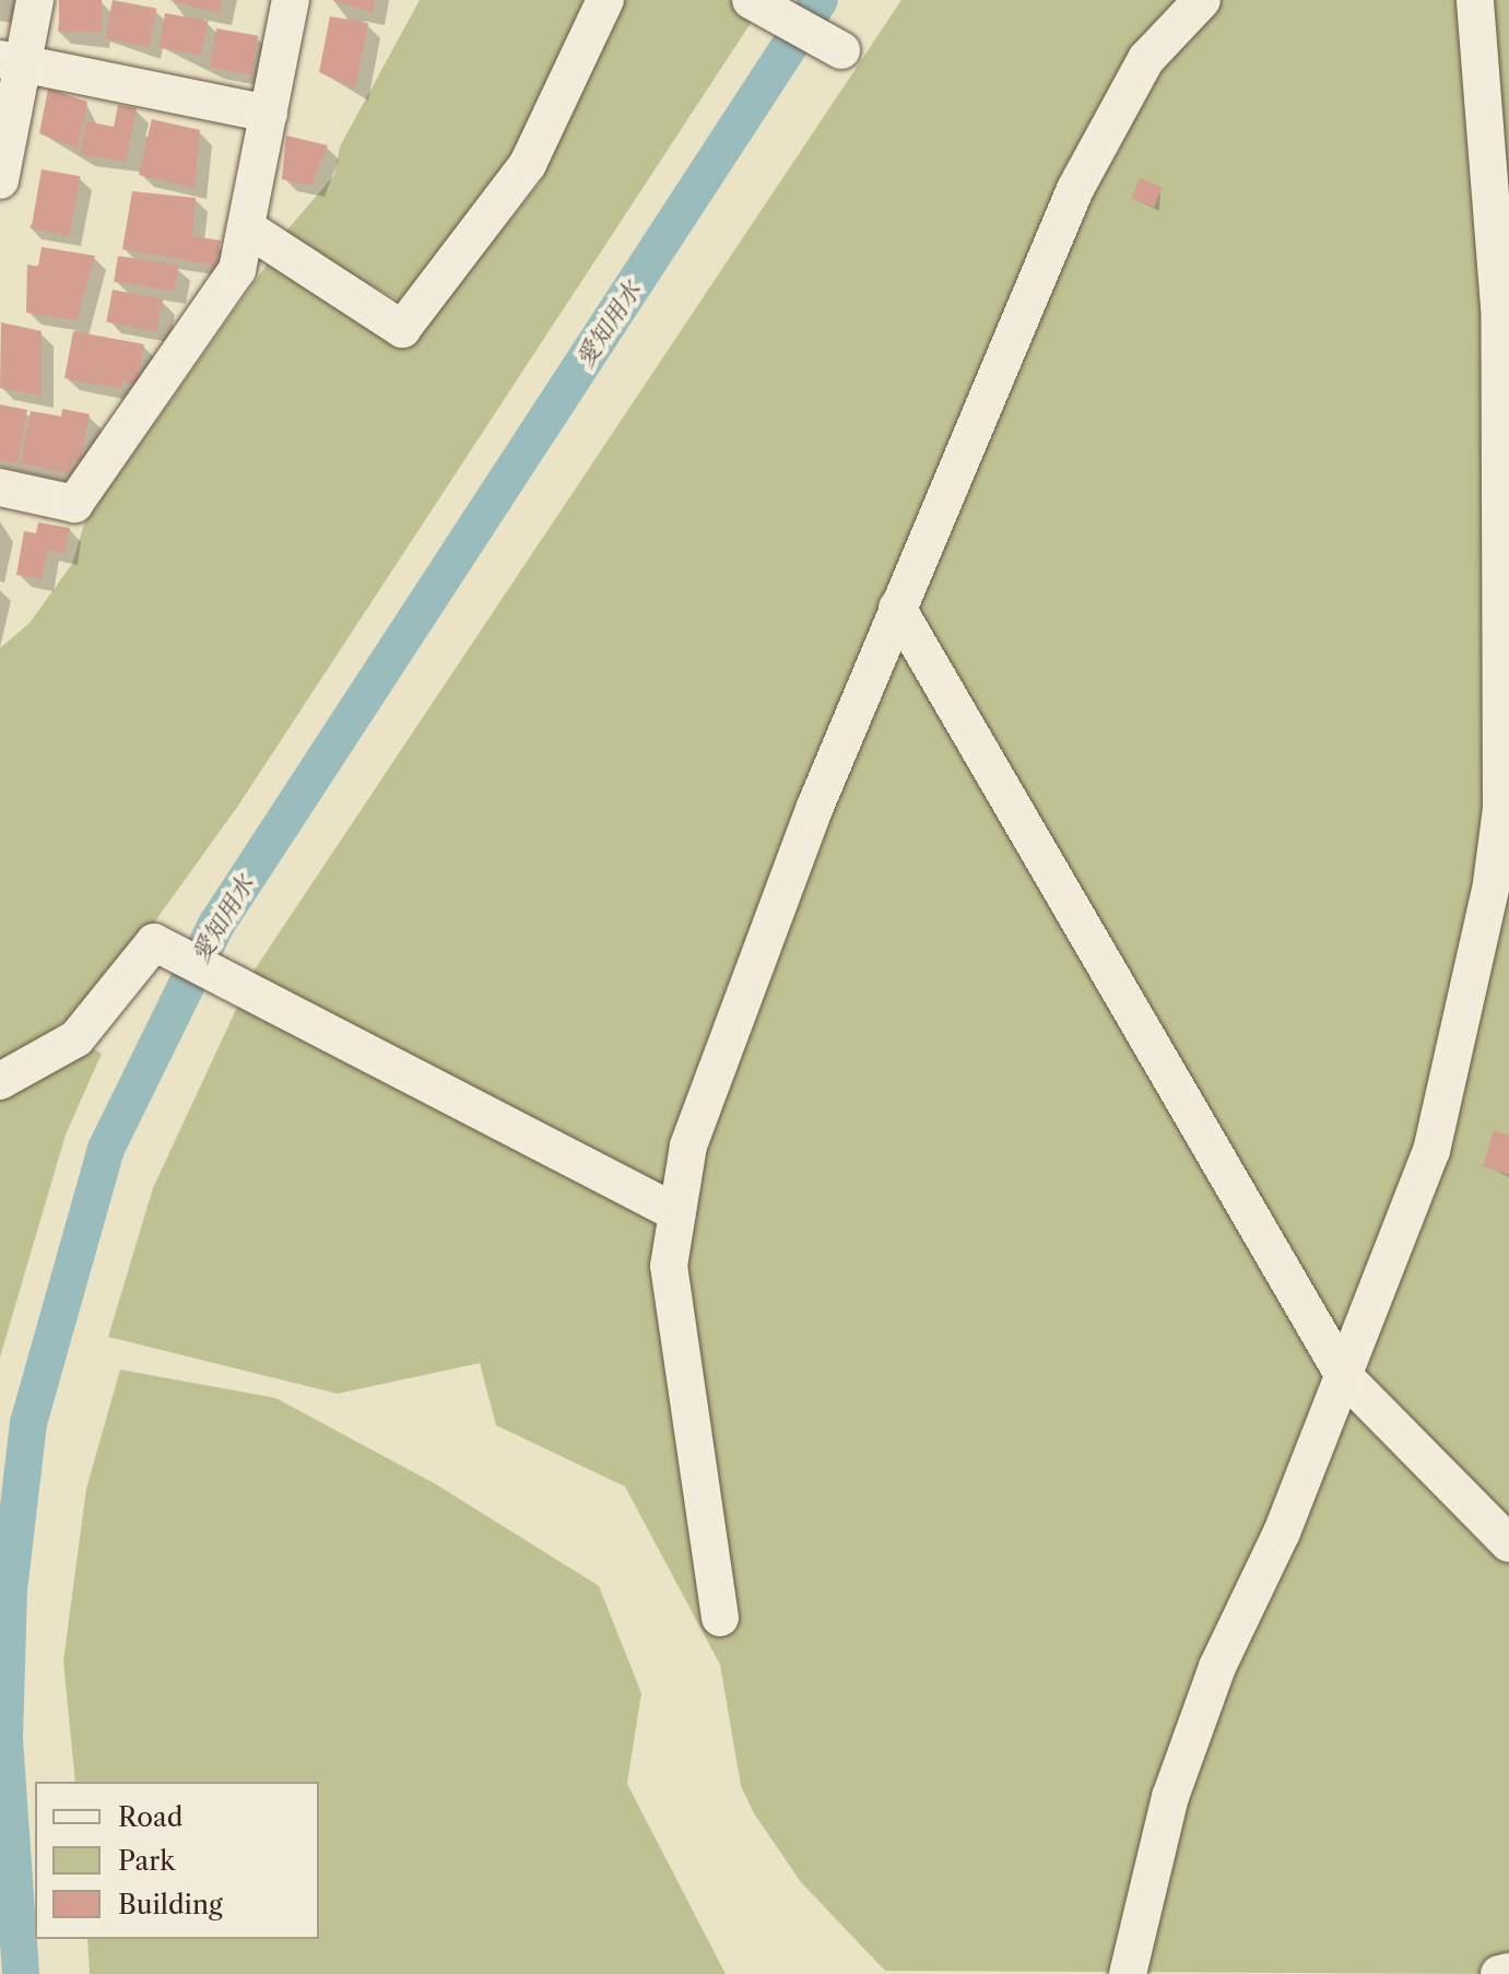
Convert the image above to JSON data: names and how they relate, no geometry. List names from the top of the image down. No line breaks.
{"water":["愛知用水"],"legend":["Road","Park","Building"]}
